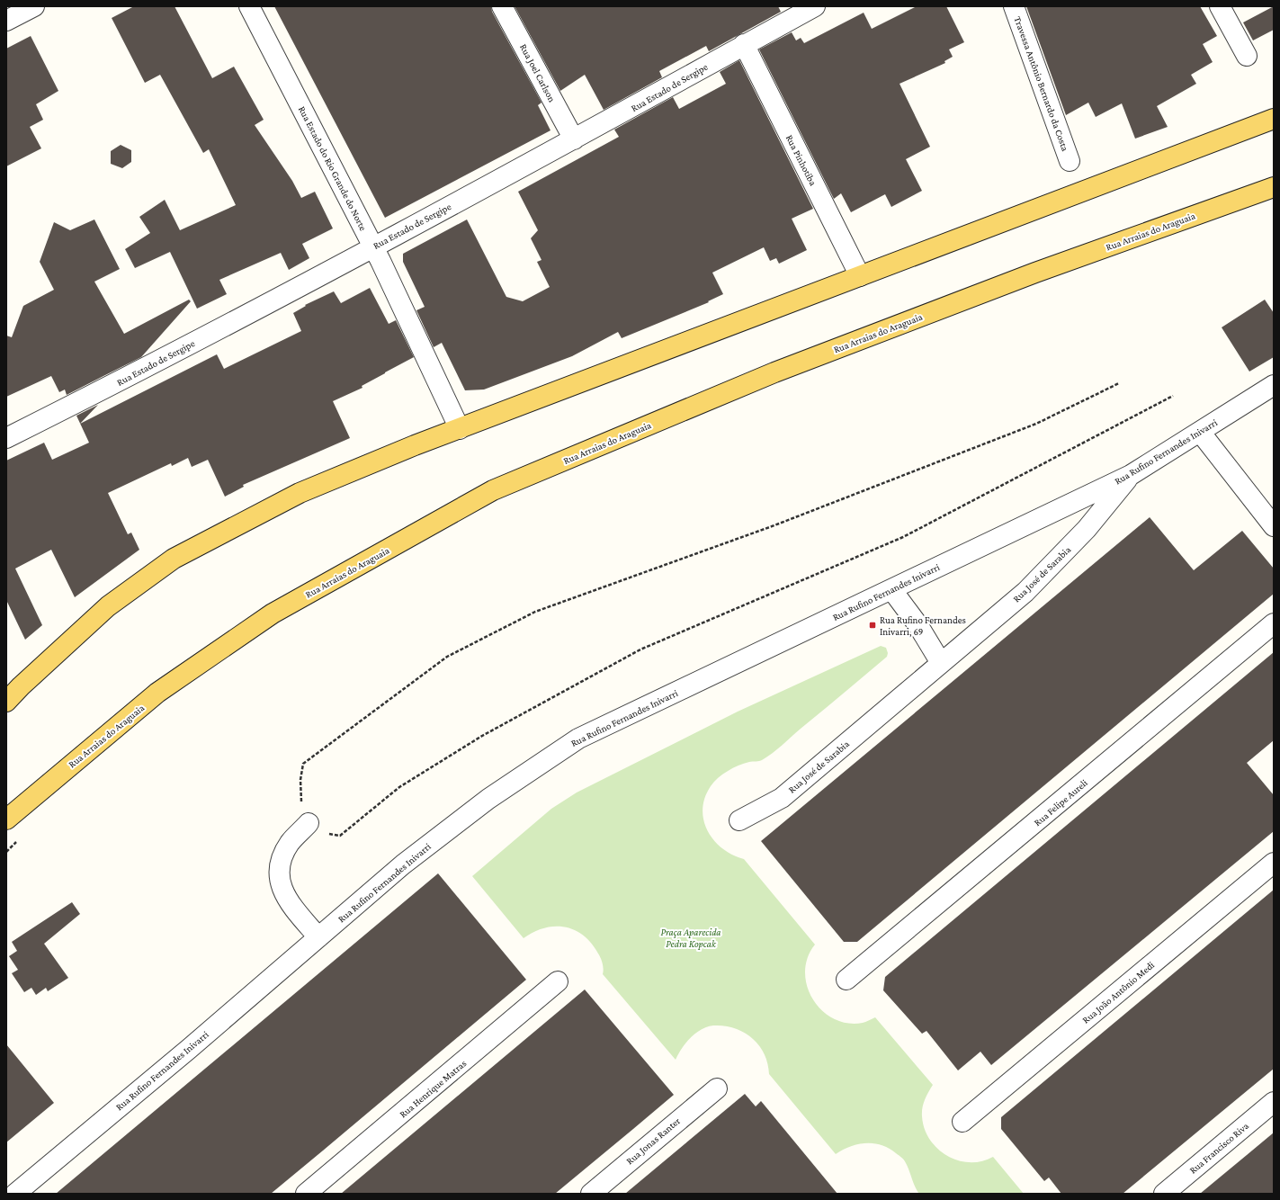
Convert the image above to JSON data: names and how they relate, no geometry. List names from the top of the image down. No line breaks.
{"streets":{"main road":["Rua Arraias do Araguaia"],"street":["Rua Joel Carlson","Travessa Antônio Bernardo da Costa","Rua Estado de Sergipe","Rua Pinhotiba","Rua Estado do Rio Grande do Norte","Rua Rufino Fernandes Inivarri","Rua José de Sarabia","Rua Felipe Aureli","Rua João Antônio Medi","Rua Henrique Matras","Rua Jonas Ranter","Rua Francisco Riva"]},"crossings":[["Rua Joel Carlson","Rua Estado de Sergipe"],["Rua Estado de Sergipe","Rua Pinhotiba"],["Rua Estado de Sergipe","Rua Estado do Rio Grande do Norte"],["Rua Rufino Fernandes Inivarri","Rua José de Sarabia"]],"parks":["Praça Aparecida Pedra Kopcak"],"places":{"transit":["Rua Rufino Fernandes Inivarri, 69"]}}
